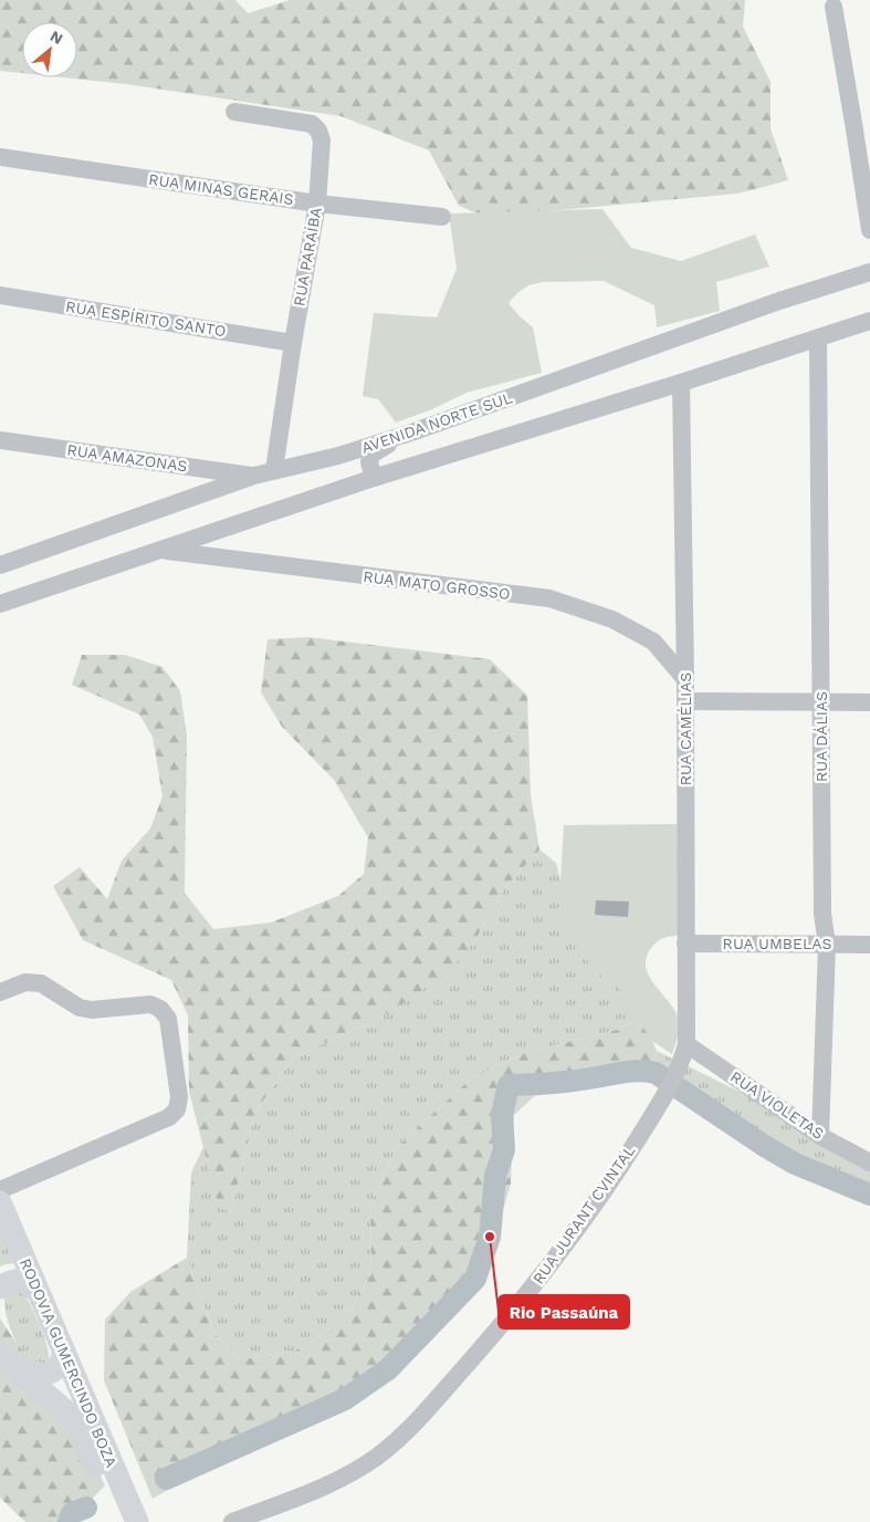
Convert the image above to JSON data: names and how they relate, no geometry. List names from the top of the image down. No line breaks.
{"streets":{"main road":["RODOVIA GUMERCINDO BOZA"],"street":["RUA MINAS GERAIS","RUA PARAÍBA","RUA ESPÍRITO SANTO","AVENIDA NORTE SUL","RUA AMAZONAS","RUA MATO GROSSO","RUA CAMÉLIAS","RUA DÁLIAS","RUA UMBELAS","RUA VIOLETAS","RUA JURANT CVINTAL"]},"crossings":[["RUA MINAS GERAIS","RUA PARAÍBA"],["RUA PARAÍBA","RUA ESPÍRITO SANTO"],["RUA PARAÍBA","AVENIDA NORTE SUL"],["AVENIDA NORTE SUL","RUA AMAZONAS"],["AVENIDA NORTE SUL","RUA MATO GROSSO"],["AVENIDA NORTE SUL","RUA CAMÉLIAS"],["AVENIDA NORTE SUL","RUA DÁLIAS"],["RUA MATO GROSSO","RUA CAMÉLIAS"],["RUA CAMÉLIAS","RUA UMBELAS"],["RUA CAMÉLIAS","RUA VIOLETAS"],["RUA CAMÉLIAS","RUA JURANT CVINTAL"],["RUA DÁLIAS","RUA UMBELAS"],["RUA DÁLIAS","RUA VIOLETAS"]],"places":["Rio Passaúna"],"north":"top right"}
